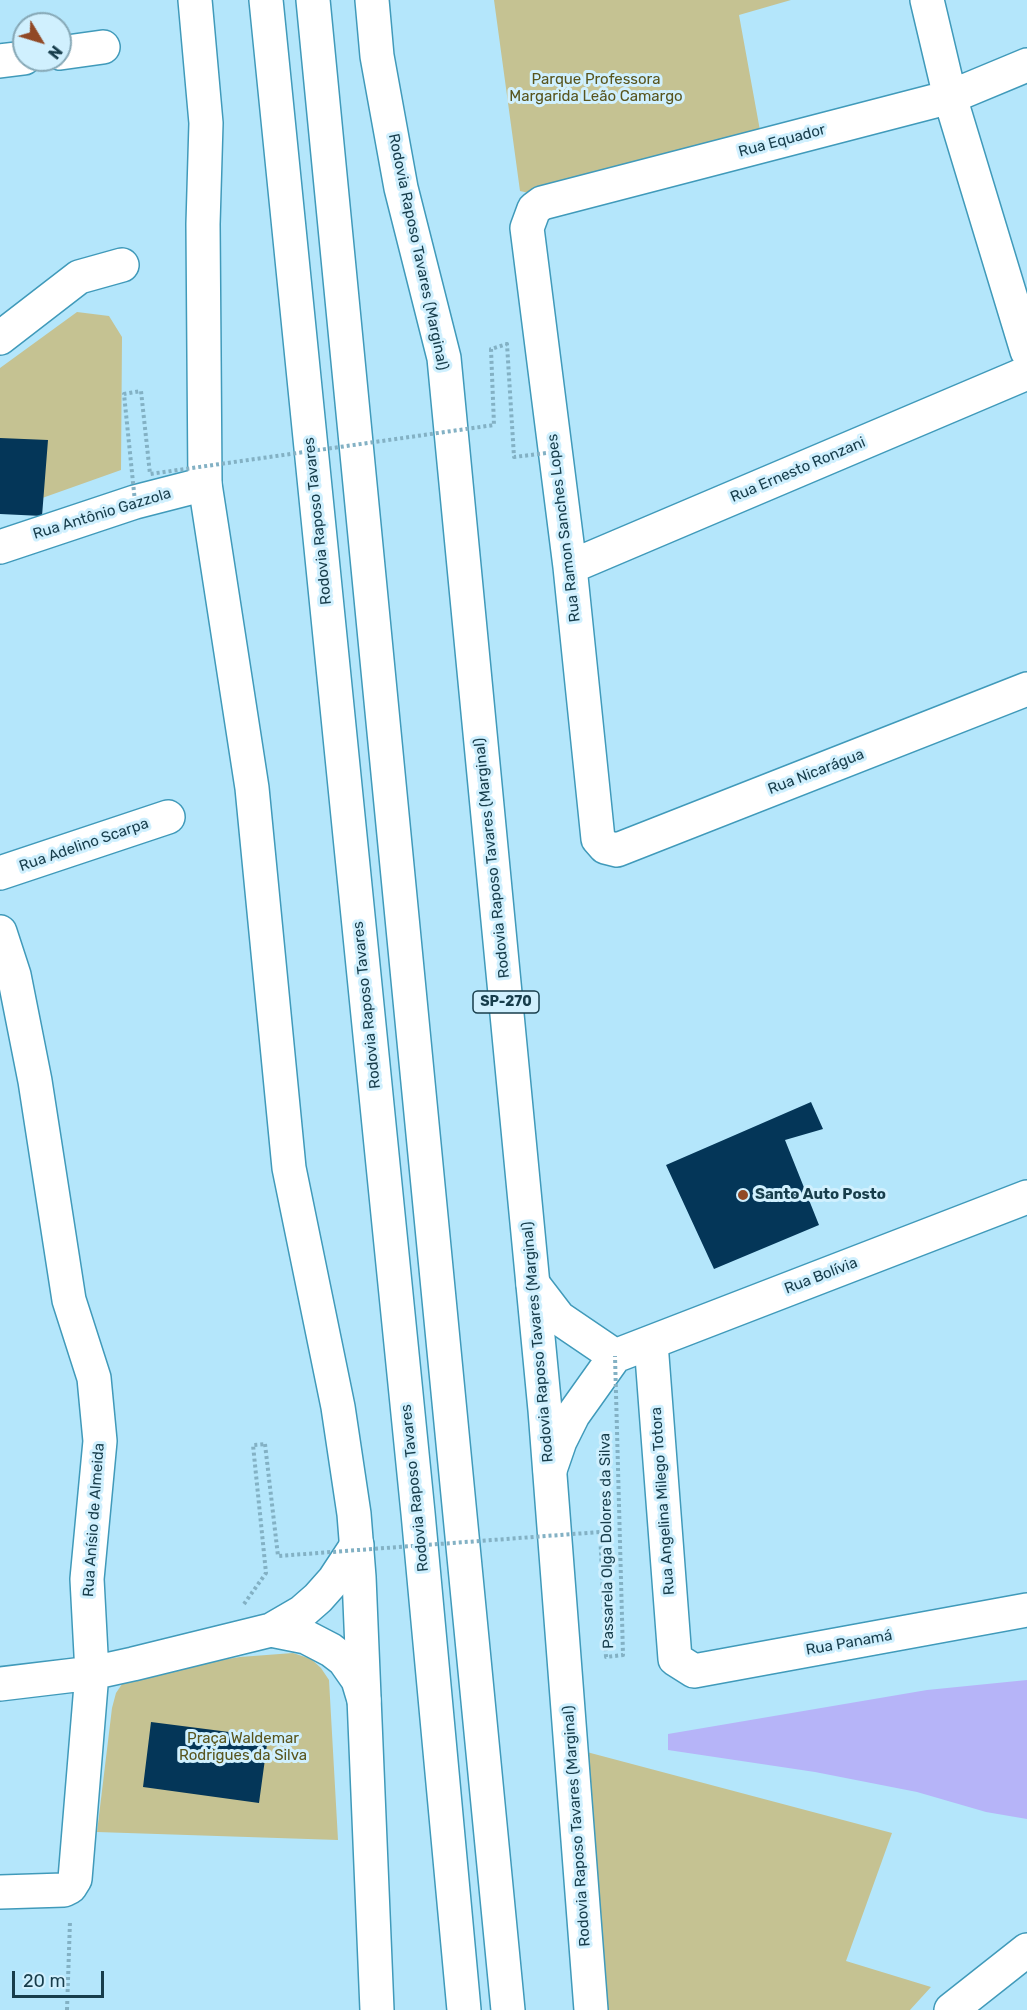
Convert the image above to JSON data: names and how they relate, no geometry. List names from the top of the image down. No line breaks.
{"streets":{"main road":["Rua Equador","Rodovia Raposo Tavares (Marginal)","Rua Ernesto Ronzani","Rua Antônio Gazzola","Rodovia Raposo Tavares","Rua Ramon Sanches Lopes","Rua Nicarágua","Rua Adelino Scarpa","SP-270","Rua Bolívia","Rua Angelina Milego Totora","Rua Anísio de Almeida","Rua Panamá"],"path":["Passarela Olga Dolores da Silva"]},"crossings":[["Rua Equador","Rua Ramon Sanches Lopes"],["Rua Ernesto Ronzani","Rua Ramon Sanches Lopes"],["Rua Ramon Sanches Lopes","Rua Nicarágua"],["Rua Bolívia","Rua Angelina Milego Totora"],["Rua Bolívia","Passarela Olga Dolores da Silva"],["Rua Angelina Milego Totora","Rua Panamá"]],"parks":["Parque Professora Margarida Leão Camargo","Praça Waldemar Rodrigues da Silva"],"places":["Santo Auto Posto"],"scale_bar":"20 m","north":"bottom right"}
